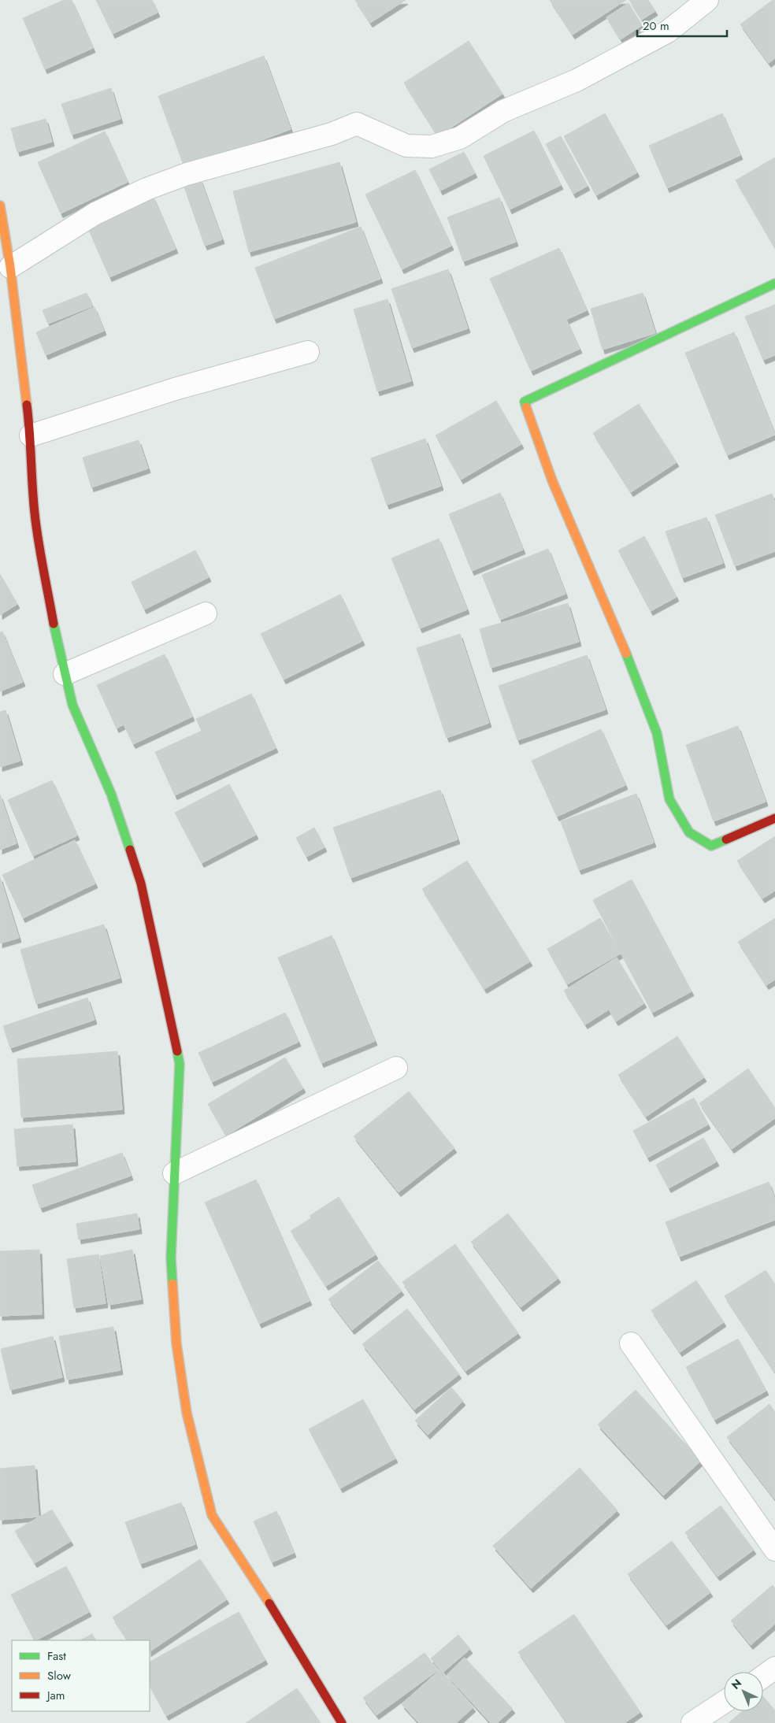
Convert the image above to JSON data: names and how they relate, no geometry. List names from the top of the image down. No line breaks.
{"legend":["Fast","Slow","Jam"],"scale_bar":"20 m","north":"top left"}
